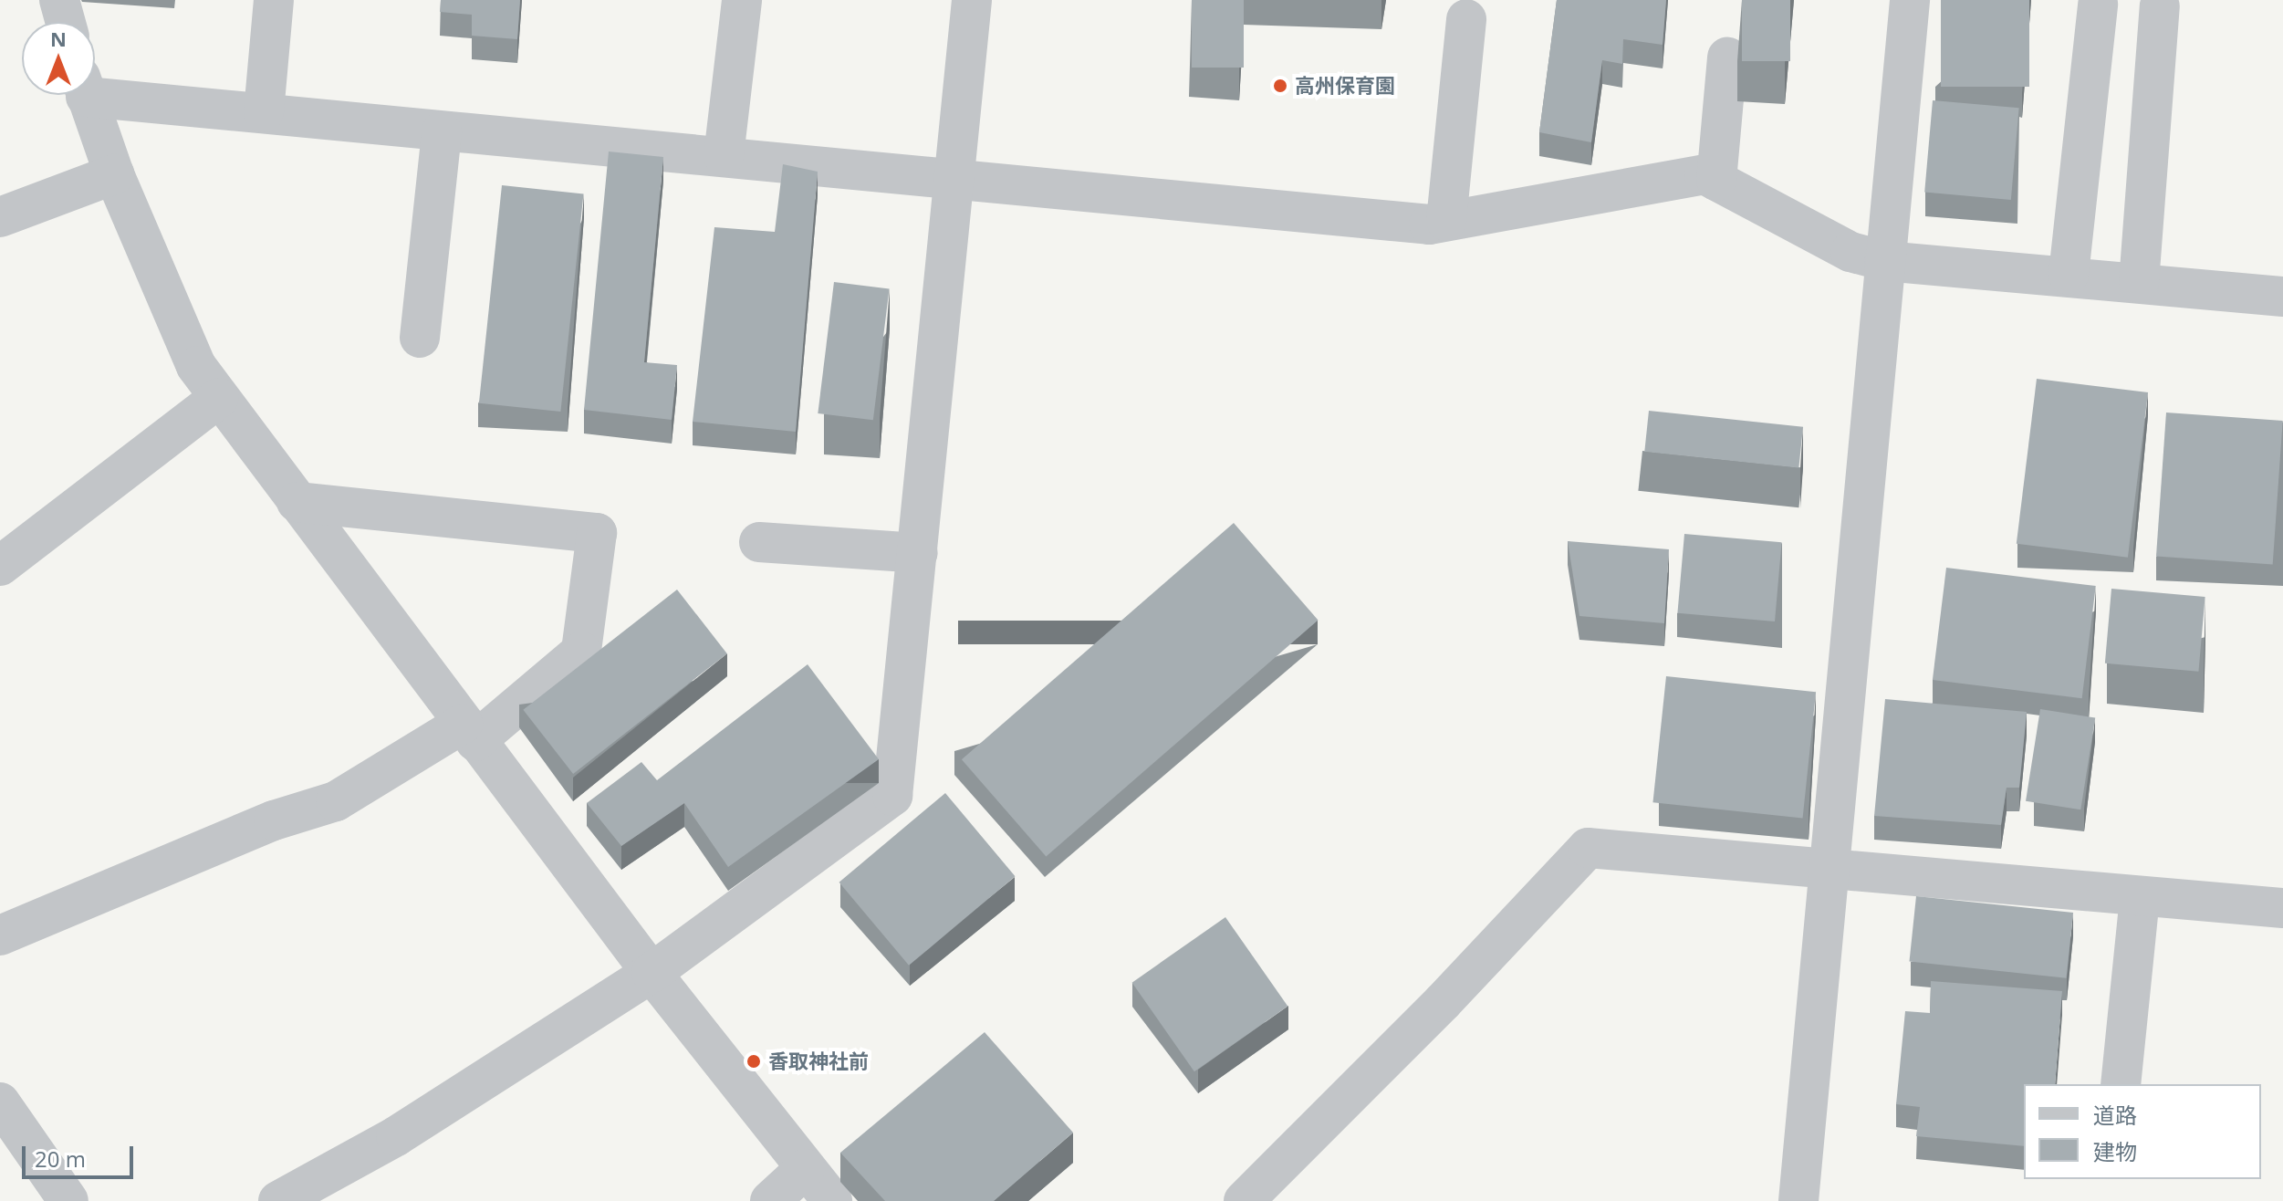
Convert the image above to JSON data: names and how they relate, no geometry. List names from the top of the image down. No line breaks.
{"places":["高州保育園","香取神社前"],"legend":["道路","建物"],"scale_bar":"20 m","north":"top"}
